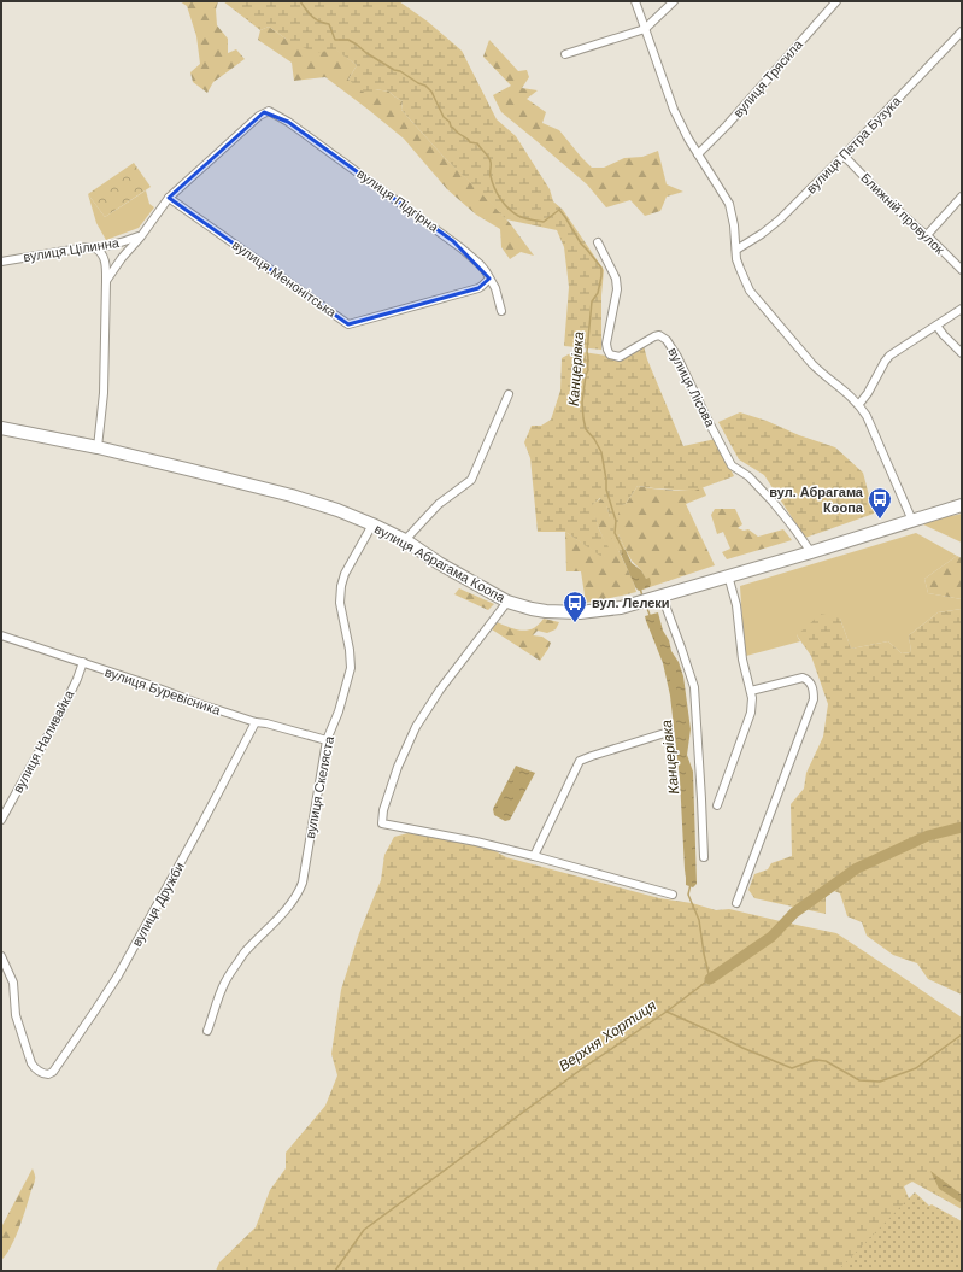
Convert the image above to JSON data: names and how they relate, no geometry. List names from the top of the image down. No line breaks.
{"streets":{"main road":["вулиця Абрагама Коопа"],"street":["вулиця Трясила","вулиця Петра Бузука","вулиця Підгірна","Ближній провулок","вулиця Цілинна","вулиця Менонітська","вулиця Лісова","вулиця Буревісника","вулиця Наливайка","вулиця Скеляста","вулиця Дружби"]},"crossings":[["вулиця Петра Бузука","Ближній провулок"],["вулиця Підгірна","вулиця Менонітська"],["вулиця Лісова","вулиця Абрагама Коопа"],["вулиця Абрагама Коопа","вулиця Скеляста"],["вулиця Буревісника","вулиця Наливайка"],["вулиця Буревісника","вулиця Скеляста"],["вулиця Буревісника","вулиця Дружби"]],"water":["Канцерівка","Верхня Хортиця"],"places":{"bus stop":["вул. Абрагама Коопа","вул. Лелеки"]}}
